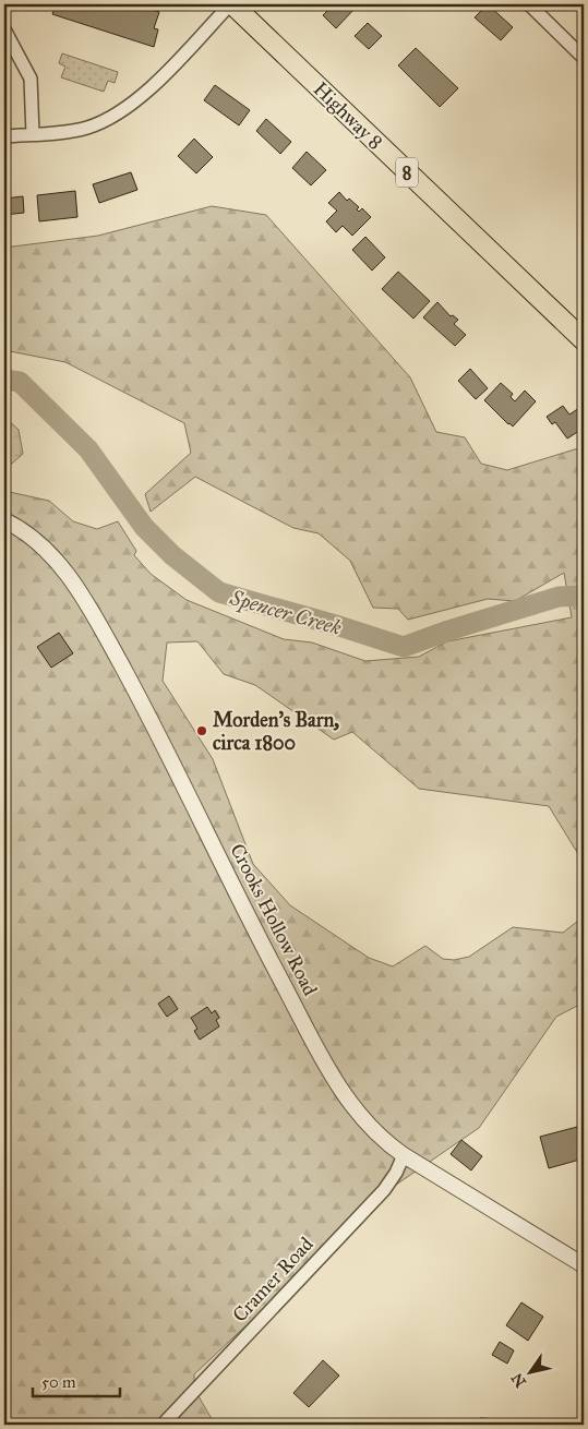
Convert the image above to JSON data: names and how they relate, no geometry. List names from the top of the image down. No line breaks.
{"streets":{"main road":["Highway 8","8"],"street":["Crooks Hollow Road","Cramer Road"]},"crossings":[["Crooks Hollow Road","Cramer Road"]],"water":["Spencer Creek"],"places":["Morden's Barn, circa 1800"],"scale_bar":"50 m","north":"bottom left"}
